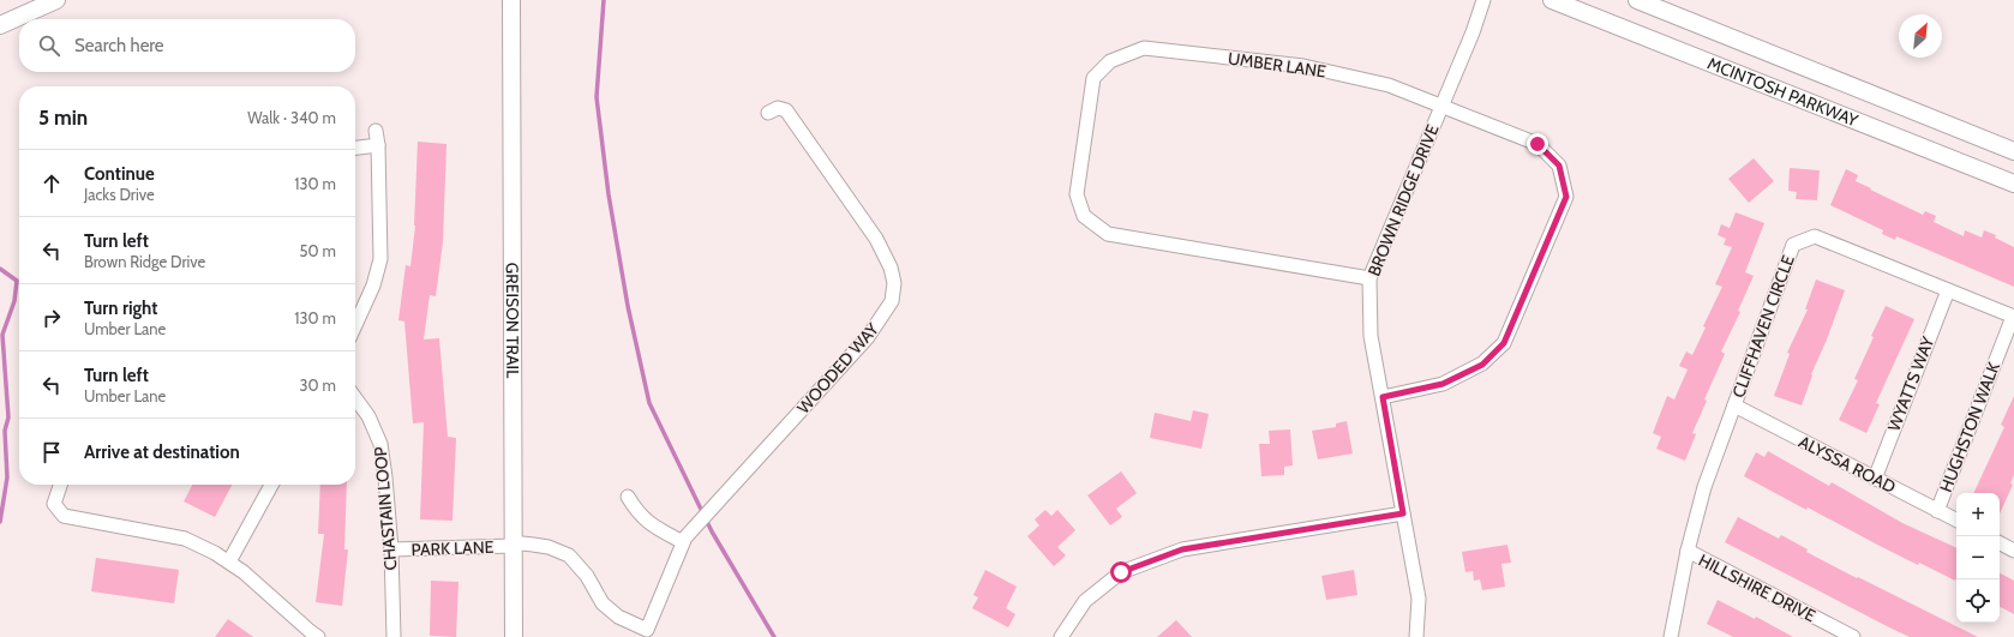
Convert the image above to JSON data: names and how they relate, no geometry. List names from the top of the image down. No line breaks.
{"streets":{"street":["UMBER LANE","MCINTOSH PARKWAY","BROWN RIDGE DRIVE","GREISON TRAIL","CLIFFHAVEN CIRCLE","WOODED WAY","WYATTS WAY","HUGHSTON WALK","ALYSSA ROAD","CHASTAIN LOOP","PARK LANE","HILLSHIRE DRIVE"]},"crossings":[["UMBER LANE","BROWN RIDGE DRIVE"],["GREISON TRAIL","WOODED WAY"],["GREISON TRAIL","PARK LANE"],["CLIFFHAVEN CIRCLE","WYATTS WAY"],["CLIFFHAVEN CIRCLE","HUGHSTON WALK"],["CLIFFHAVEN CIRCLE","ALYSSA ROAD"],["CLIFFHAVEN CIRCLE","HILLSHIRE DRIVE"],["WOODED WAY","PARK LANE"],["WYATTS WAY","ALYSSA ROAD"],["HUGHSTON WALK","ALYSSA ROAD"],["CHASTAIN LOOP","PARK LANE"]],"north":"top right","page":{"search":"Search here","heading":["5 min","Walk · 340 m"],"list":[["Continue","Jacks Drive","130 m"],["Turn left","Brown Ridge Drive","50 m"],["Turn right","Umber Lane","130 m"],["Turn left","Umber Lane","30 m"],"Arrive at destination"],"map_buttons":["+","−"]}}
